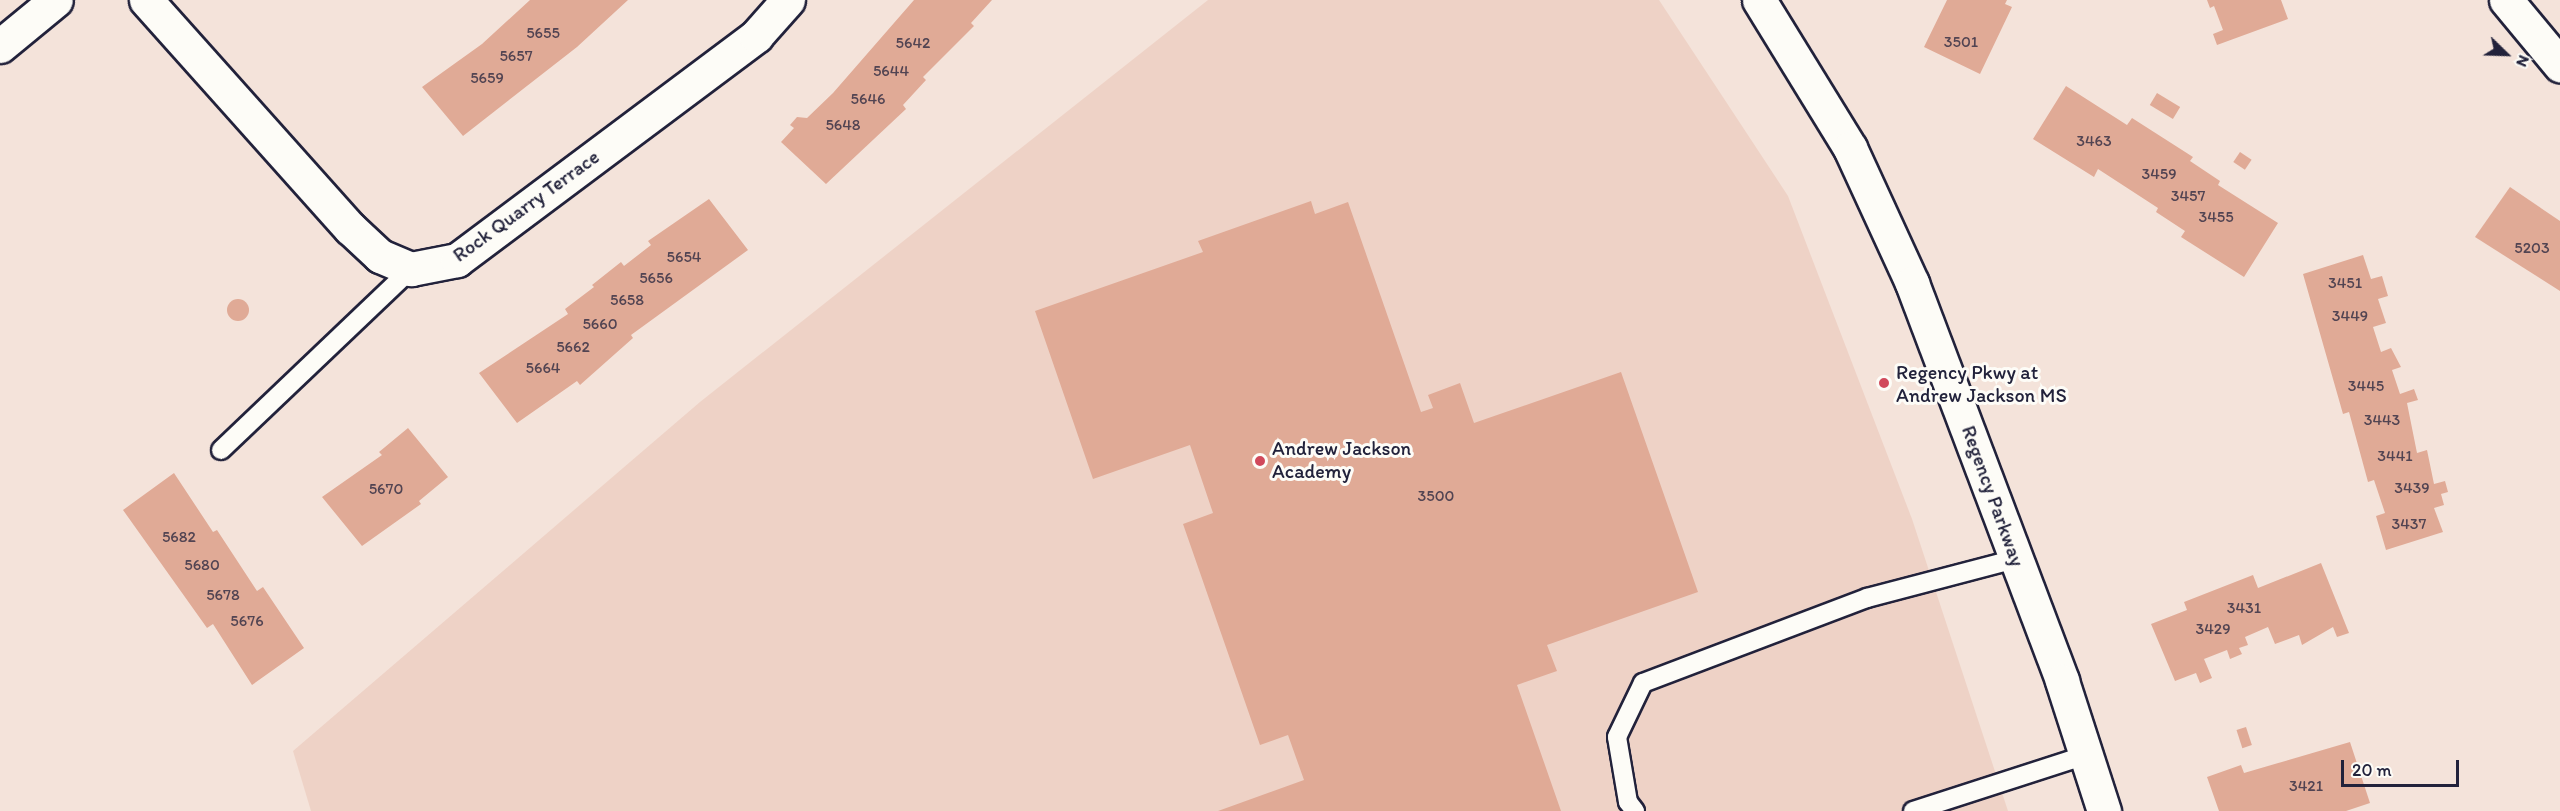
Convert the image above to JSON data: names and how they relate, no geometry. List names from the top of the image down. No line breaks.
{"streets":{"street":["Rock Quarry Terrace","Regency Parkway"]},"places":["Regency Pkwy at Andrew Jackson MS","Andrew Jackson Academy"],"house_numbers":["5655","3501","5642","5657","5644","5659","5646","5648","3463","3459","3457","3455","5203","5654","5656","3451","5658","3449","5660","5662","5664","3445","3443","3441","3439","5670","3500","3437","5682","5680","5678","3431","5676","3429","3421"],"scale_bar":"20 m","north":"bottom right"}
